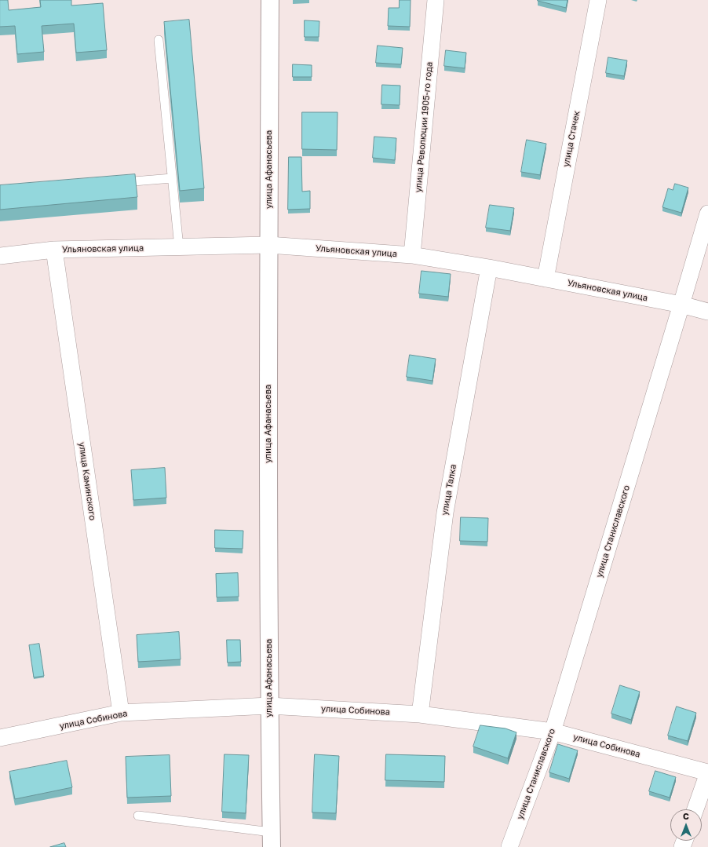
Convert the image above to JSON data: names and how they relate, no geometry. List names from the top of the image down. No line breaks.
{"streets":{"street":["улица Революции 1905-го года","улица Стачек","улица Афанасьева","Ульяновская улица","улица Каминского","улица Талка","улица Станиславского","улица Собинова"]},"crossings":[["улица Революции 1905-го года","Ульяновская улица"],["улица Стачек","Ульяновская улица"],["улица Афанасьева","Ульяновская улица"],["улица Афанасьева","улица Собинова"],["Ульяновская улица","улица Каминского"],["Ульяновская улица","улица Талка"],["Ульяновская улица","улица Станиславского"],["улица Каминского","улица Собинова"],["улица Талка","улица Собинова"],["улица Станиславского","улица Собинова"]],"north":"top"}
